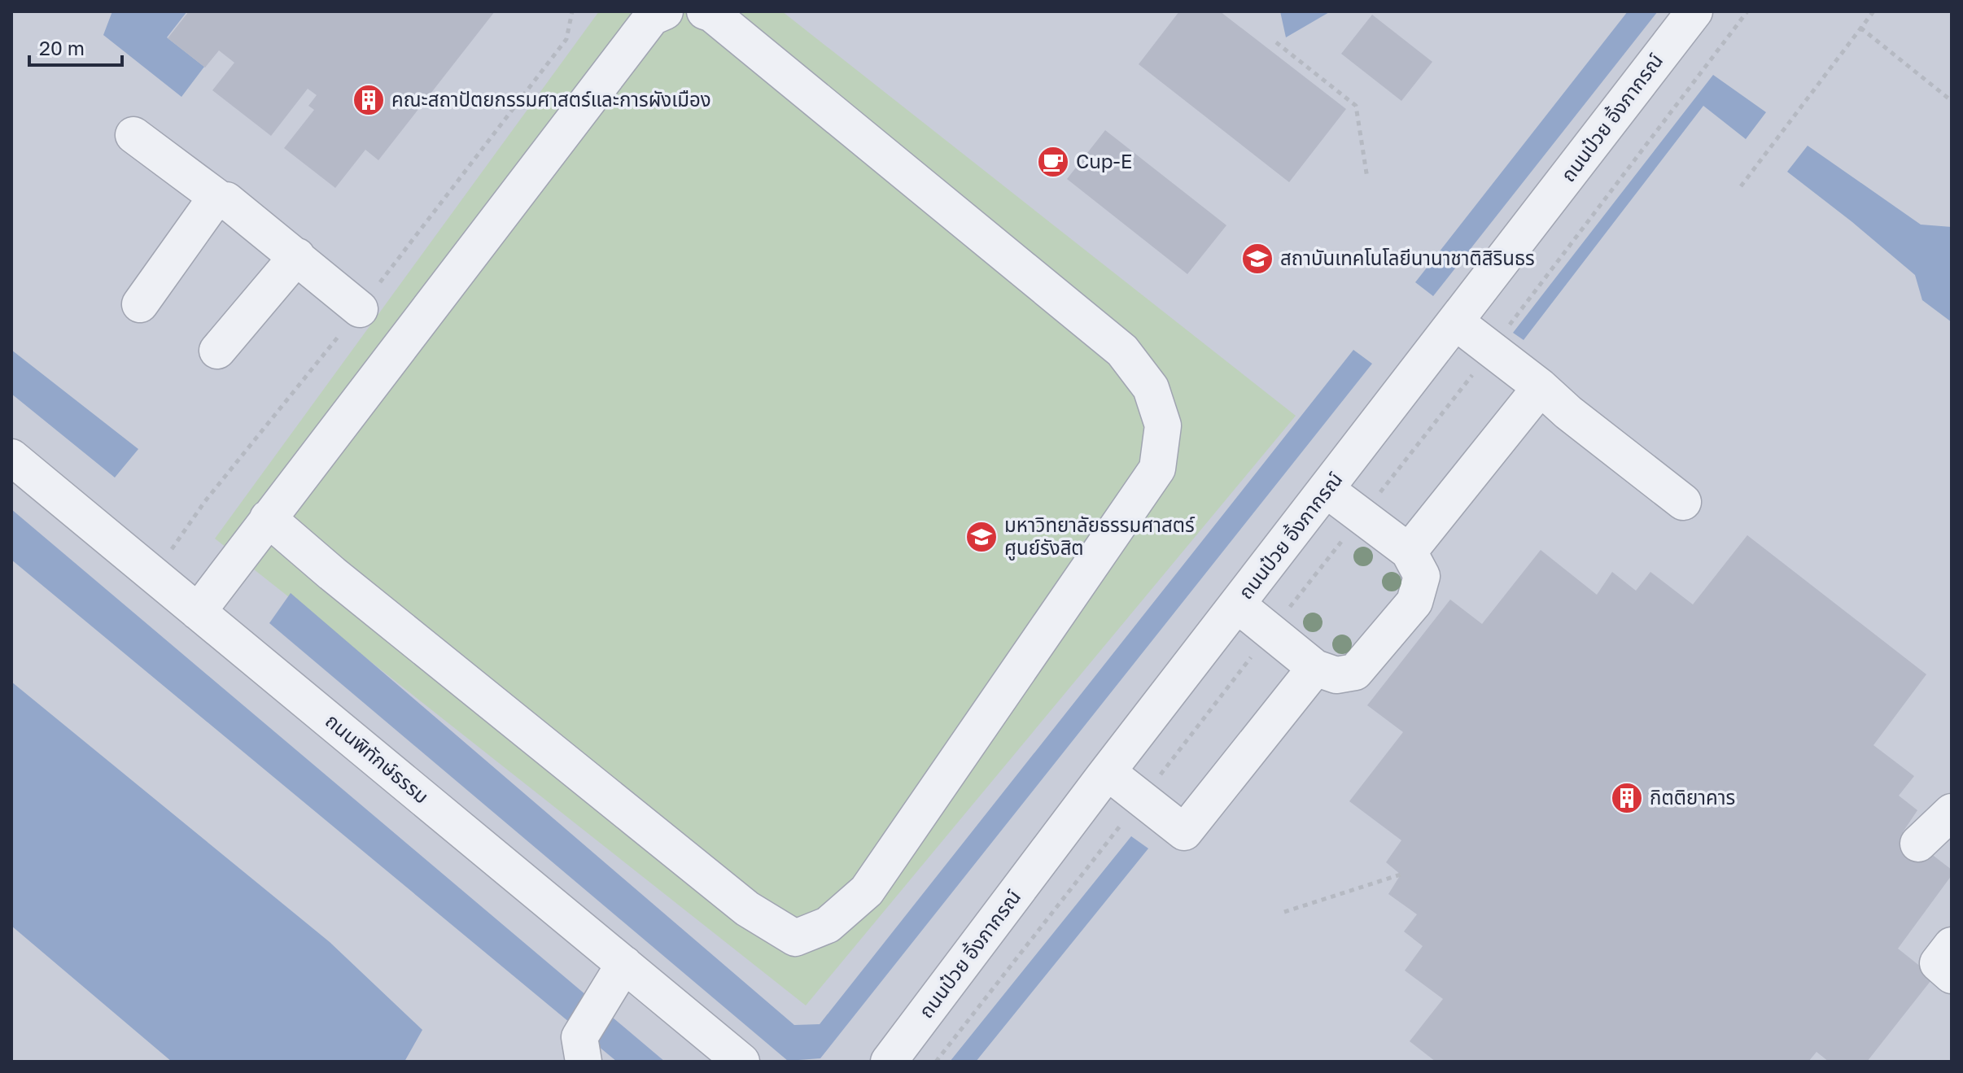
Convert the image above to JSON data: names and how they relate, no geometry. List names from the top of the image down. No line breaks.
{"streets":{"street":["ถนนป๋วย อิ้งภากรณ์","ถนนพิทักษ์ธรรม"]},"places":{"building":["คณะสถาปัตยกรรมศาสตร์และการผังเมือง","กิตติยาคาร"],"cafe":["Cup-E"],"school or university":["สถาบันเทคโนโลยีนานาชาติสิรินธร","มหาวิทยาลัยธรรมศาสตร์ ศูนย์รังสิต"]},"scale_bar":"20 m"}
